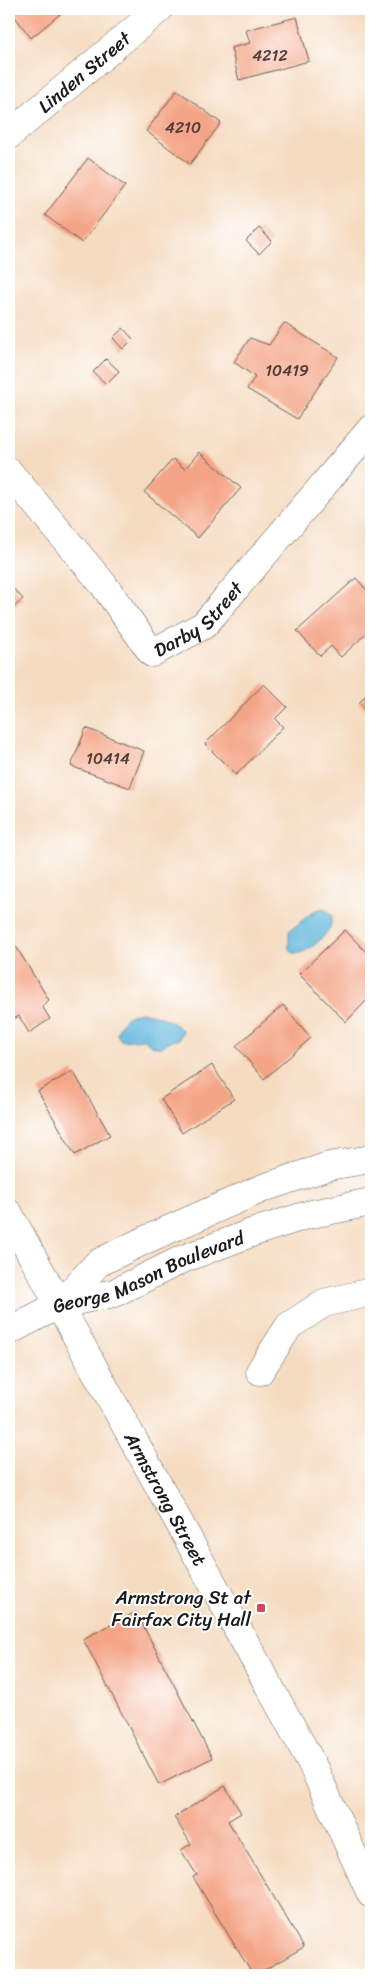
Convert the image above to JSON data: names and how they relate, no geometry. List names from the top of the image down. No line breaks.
{"streets":{"street":["Linden Street","Darby Street","George Mason Boulevard","Armstrong Street"]},"crossings":[["George Mason Boulevard","Armstrong Street"]],"places":{"transit":["Armstrong St at Fairfax City Hall"]},"house_numbers":["4212","4210","10419","10414"]}
